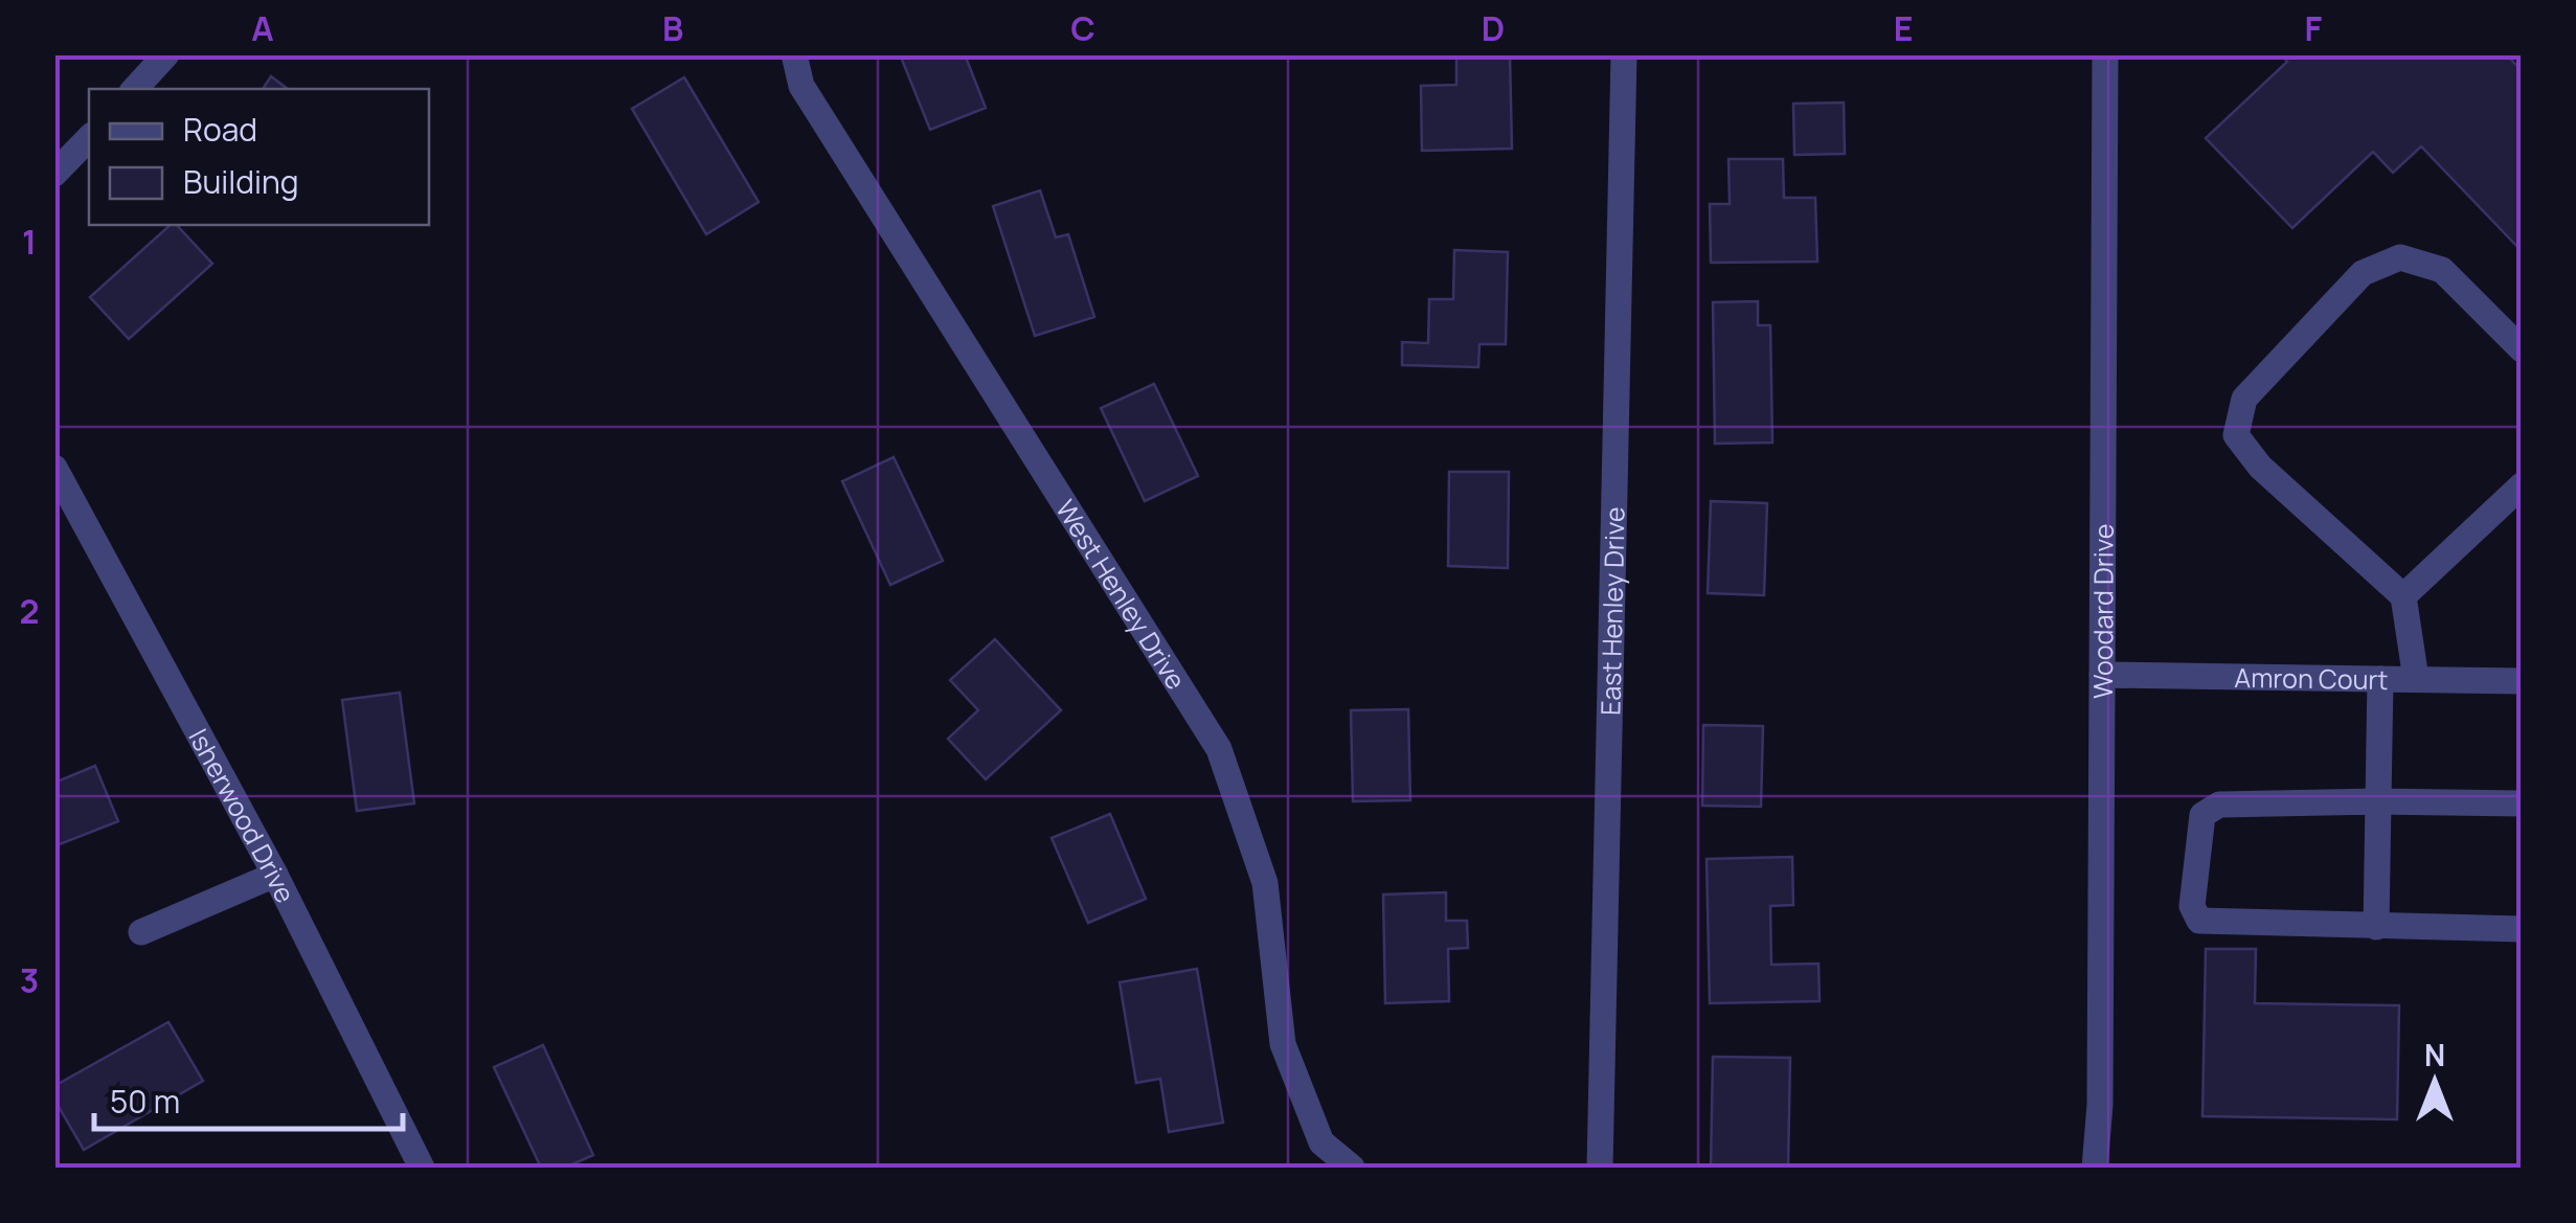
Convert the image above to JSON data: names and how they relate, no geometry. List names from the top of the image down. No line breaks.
{"streets":{"street":["West Henley Drive","East Henley Drive","Woodard Drive","Amron Court","Isherwood Drive"]},"crossings":[["Woodard Drive","Amron Court"]],"legend":["Road","Building"],"scale_bar":"50 m","north":"top","grid":{"columns":["A","B","C","D","E","F"],"rows":["1","2","3"]}}
